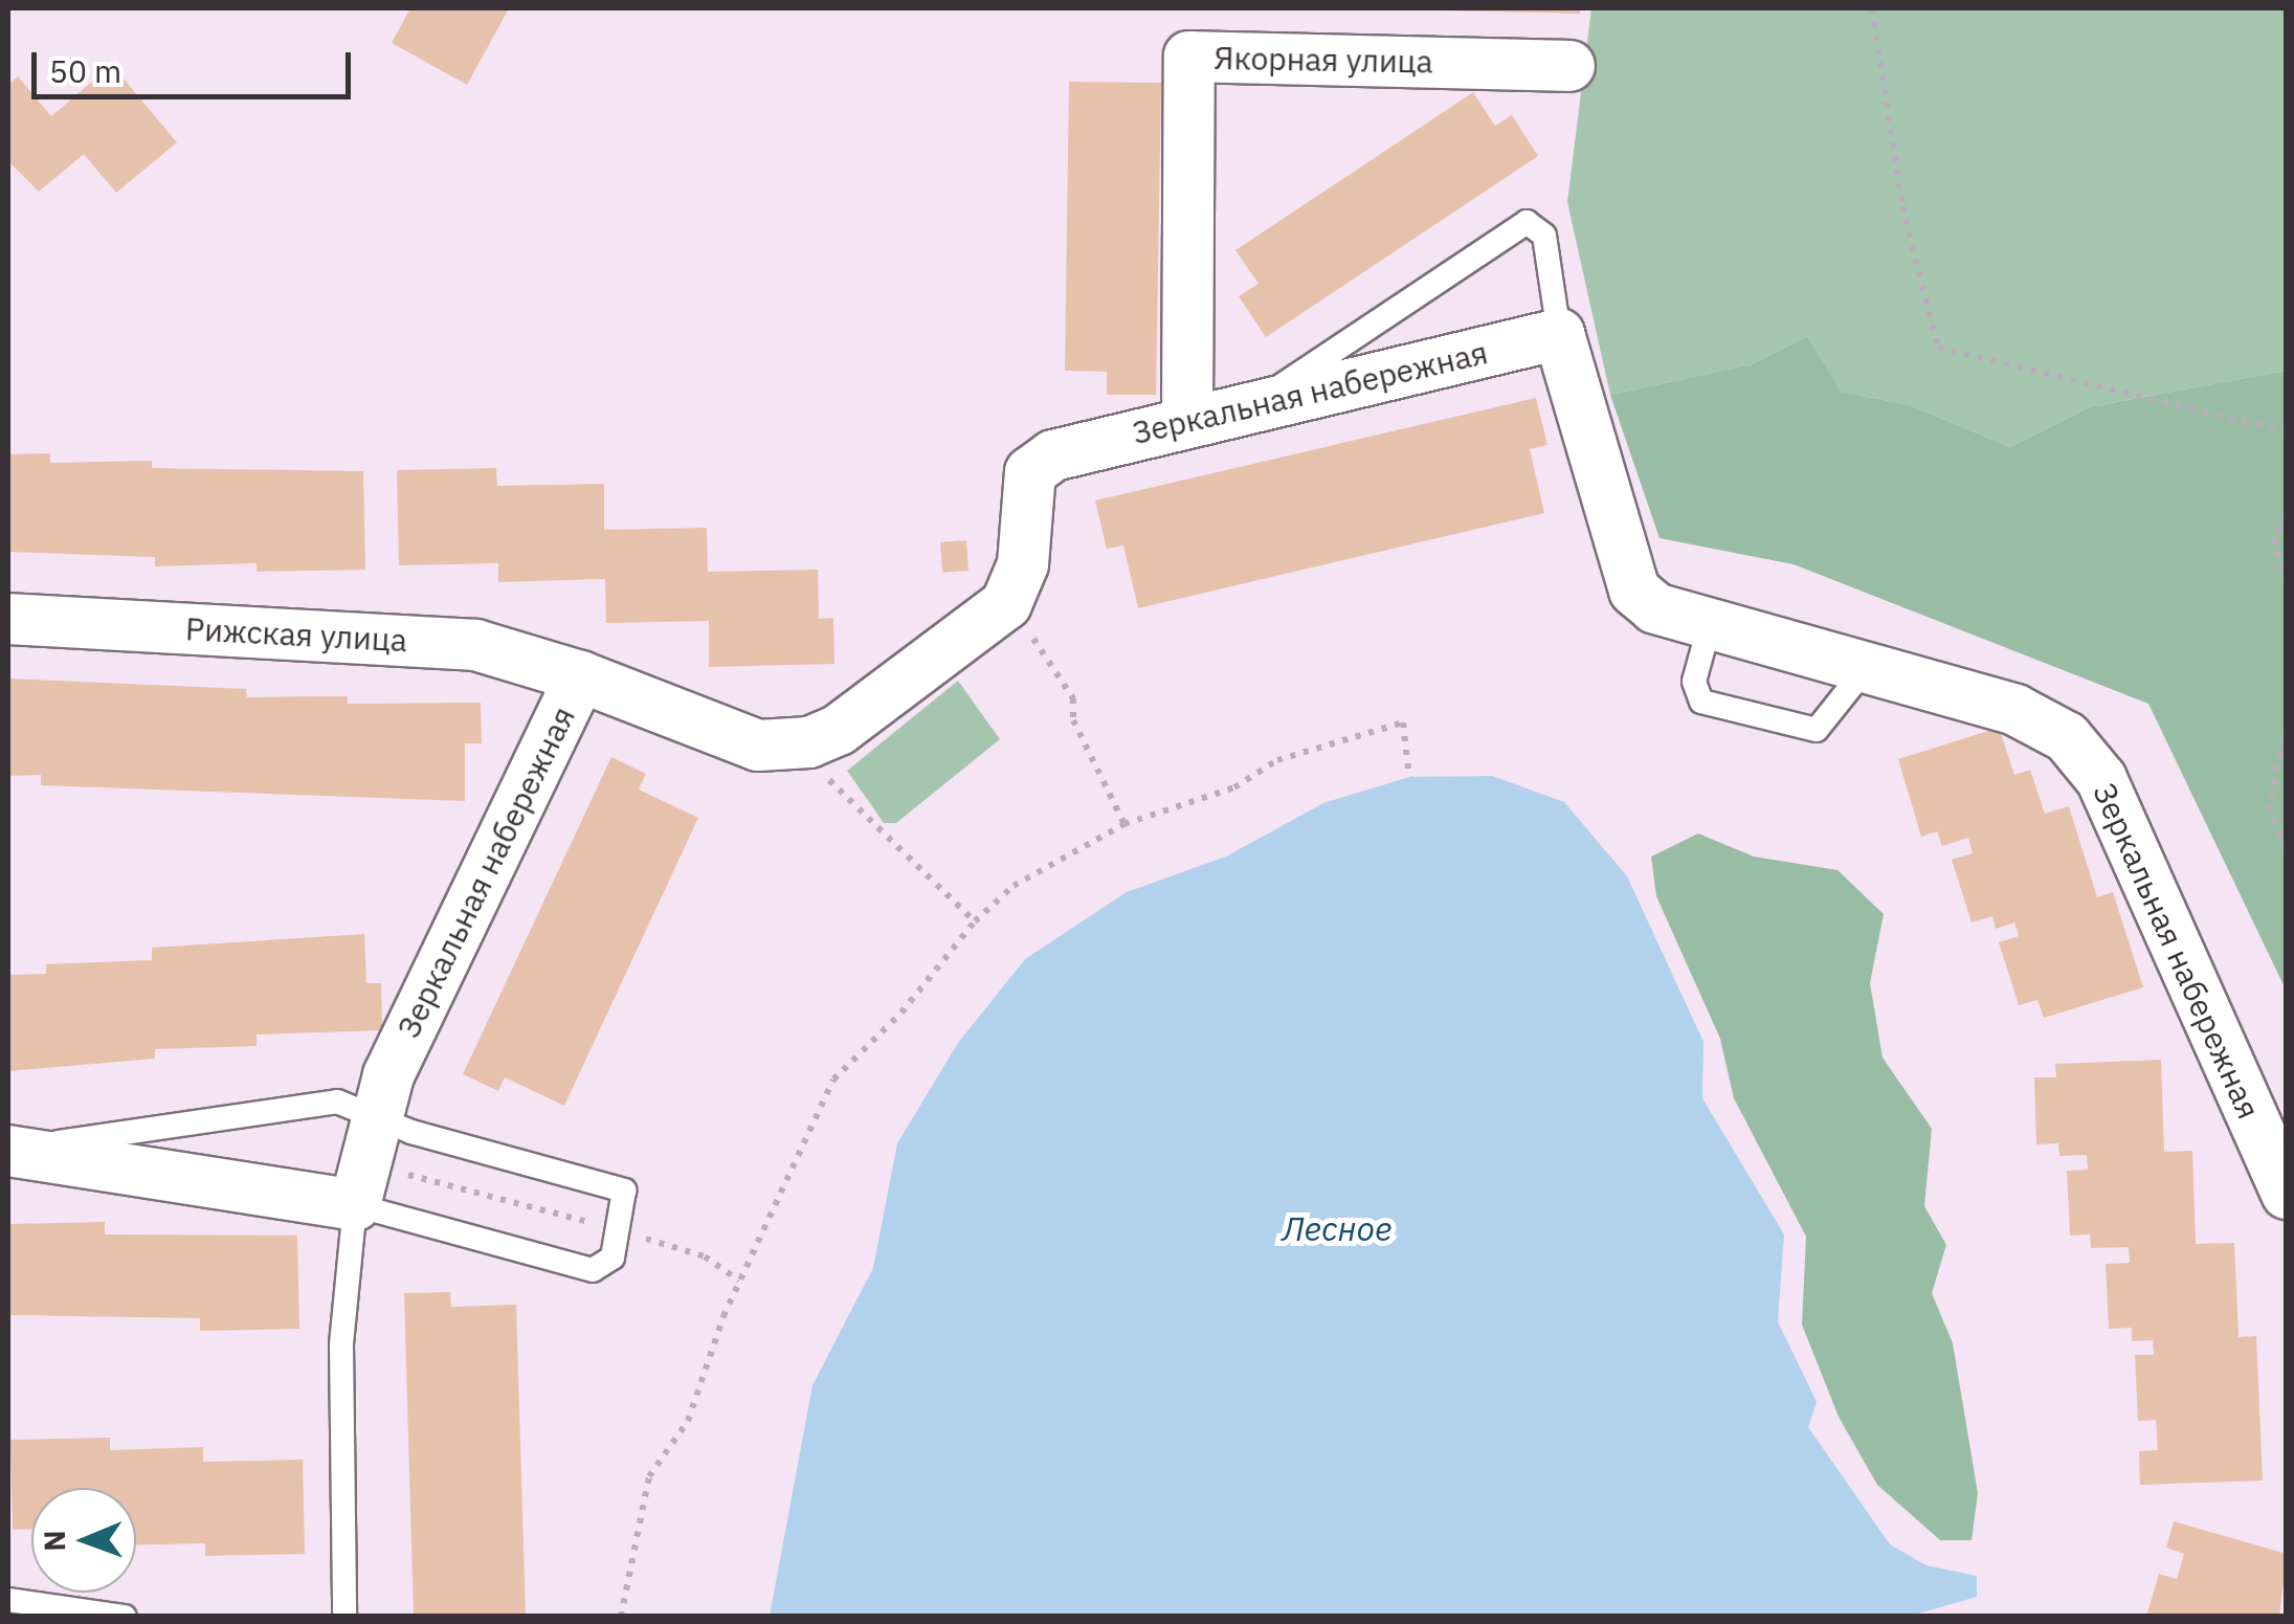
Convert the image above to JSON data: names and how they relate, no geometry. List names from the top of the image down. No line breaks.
{"streets":{"street":["Якорная улица","Зеркальная набережная","Рижская улица"]},"crossings":[["Якорная улица","Зеркальная набережная"],["Зеркальная набережная","Рижская улица"]],"water":["Лесное"],"scale_bar":"50 m","north":"left"}
